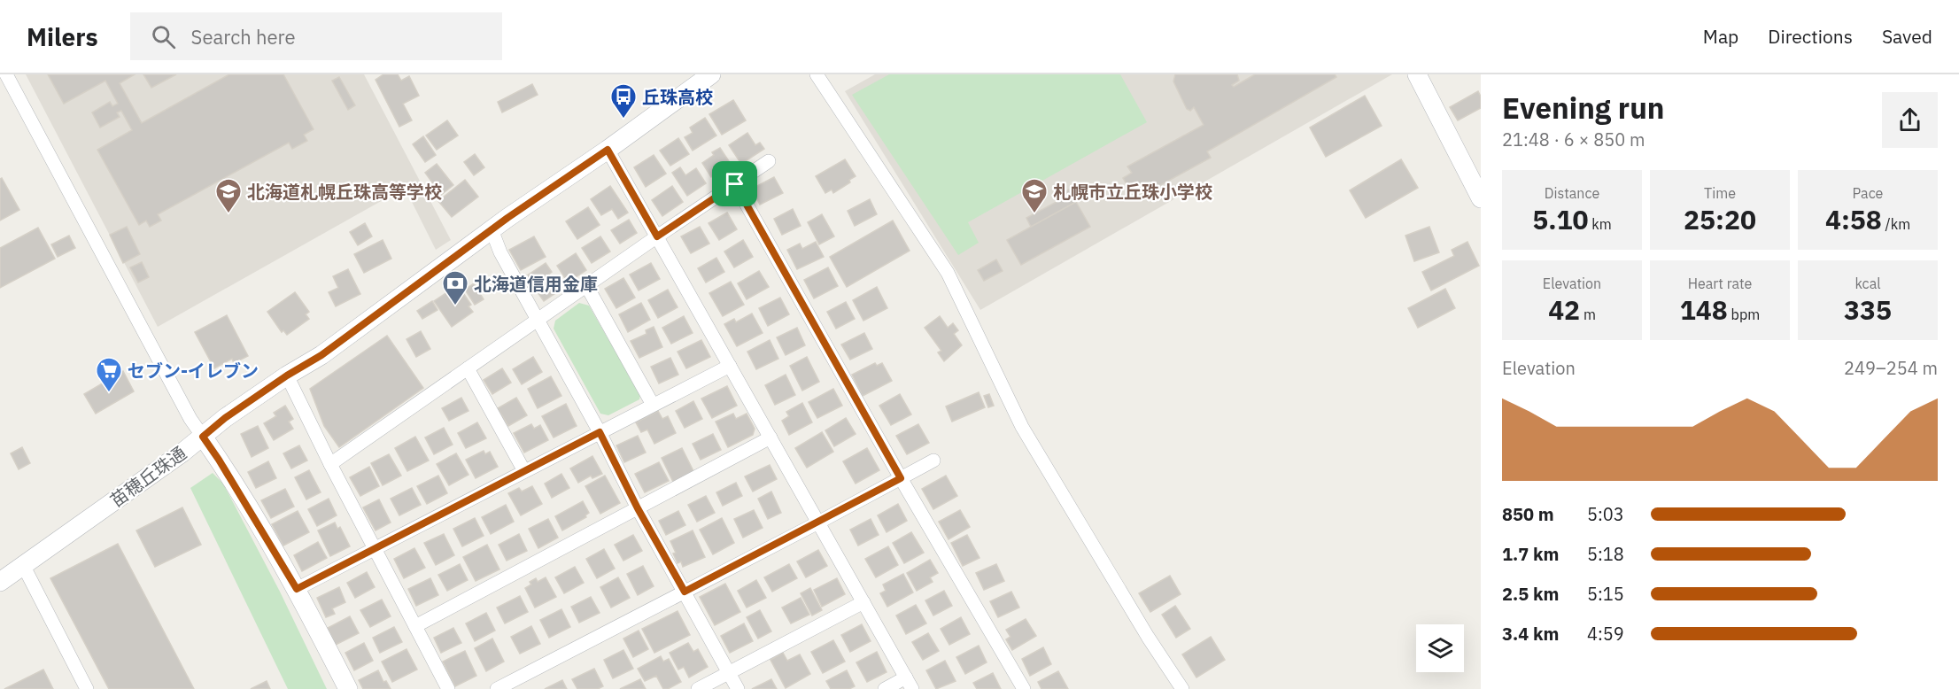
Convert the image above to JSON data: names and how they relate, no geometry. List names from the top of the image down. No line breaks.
{"streets":{"street":["苗穂丘珠通"]},"places":{"bus stop":["丘珠高校"],"school or university":["北海道札幌丘珠高等学校","札幌市立丘珠小学校"],"bank":["北海道信用金庫"],"supermarket":["セブン-イレブン"]},"page":{"header":"Milers","search":"Search here","nav":["Map","Directions","Saved"],"heading":["Evening run","21:48 · 6 × 850 m"],"stats":[["Distance","5.10 km"],["Time","25:20"],["Pace","4:58 /km"],["Elevation","42 m"],["Heart rate","148 bpm"],["kcal","335"]],"chart":["Elevation","249–254 m"],"list":[{"name":"850 m","note":"5:03"},{"name":"1.7 km","note":"5:18"},{"name":"2.5 km","note":"5:15"},{"name":"3.4 km","note":"4:59"}]}}
